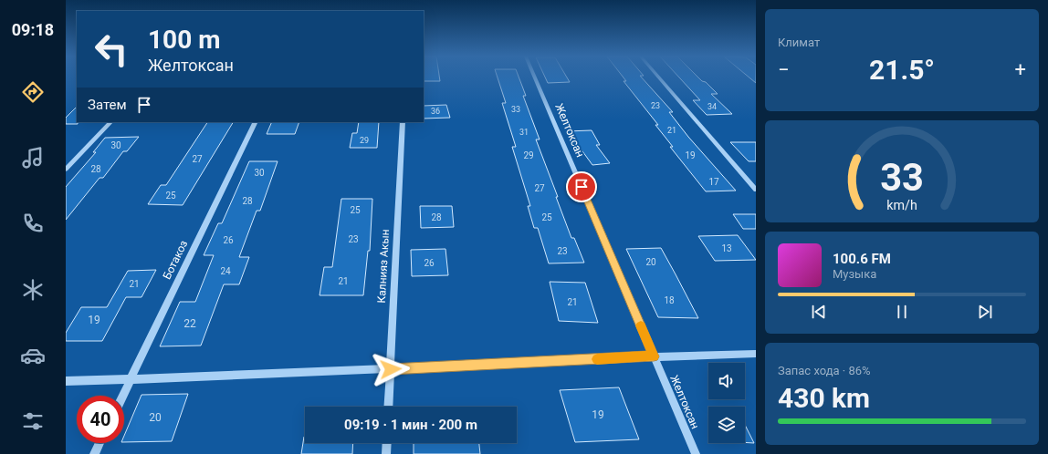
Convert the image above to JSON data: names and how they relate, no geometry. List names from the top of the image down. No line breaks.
{"streets":{"street":["Желтоксан","Ботакоз","Калнияз Акын"]},"house_numbers":["23","34","33","36","21","31","29","30","29","19","27","28","30","17","27","25","28","25","28","25","23","26","13","23","20","26","24","21","21","18","21","19","22","19","20"],"page":{"tabs":"09:18","tile":["Климат",["Запас хода · 86%","430 km"]],"turn":["100 m","Желтоксан"],"heat":["−","21.5°","+"],"then":"Затем","song":["100.6 FM","Музыка"],"limit":"40","trip":"09:19 · 1 мин · 200 m","gauge":["33","km/h"]}}
